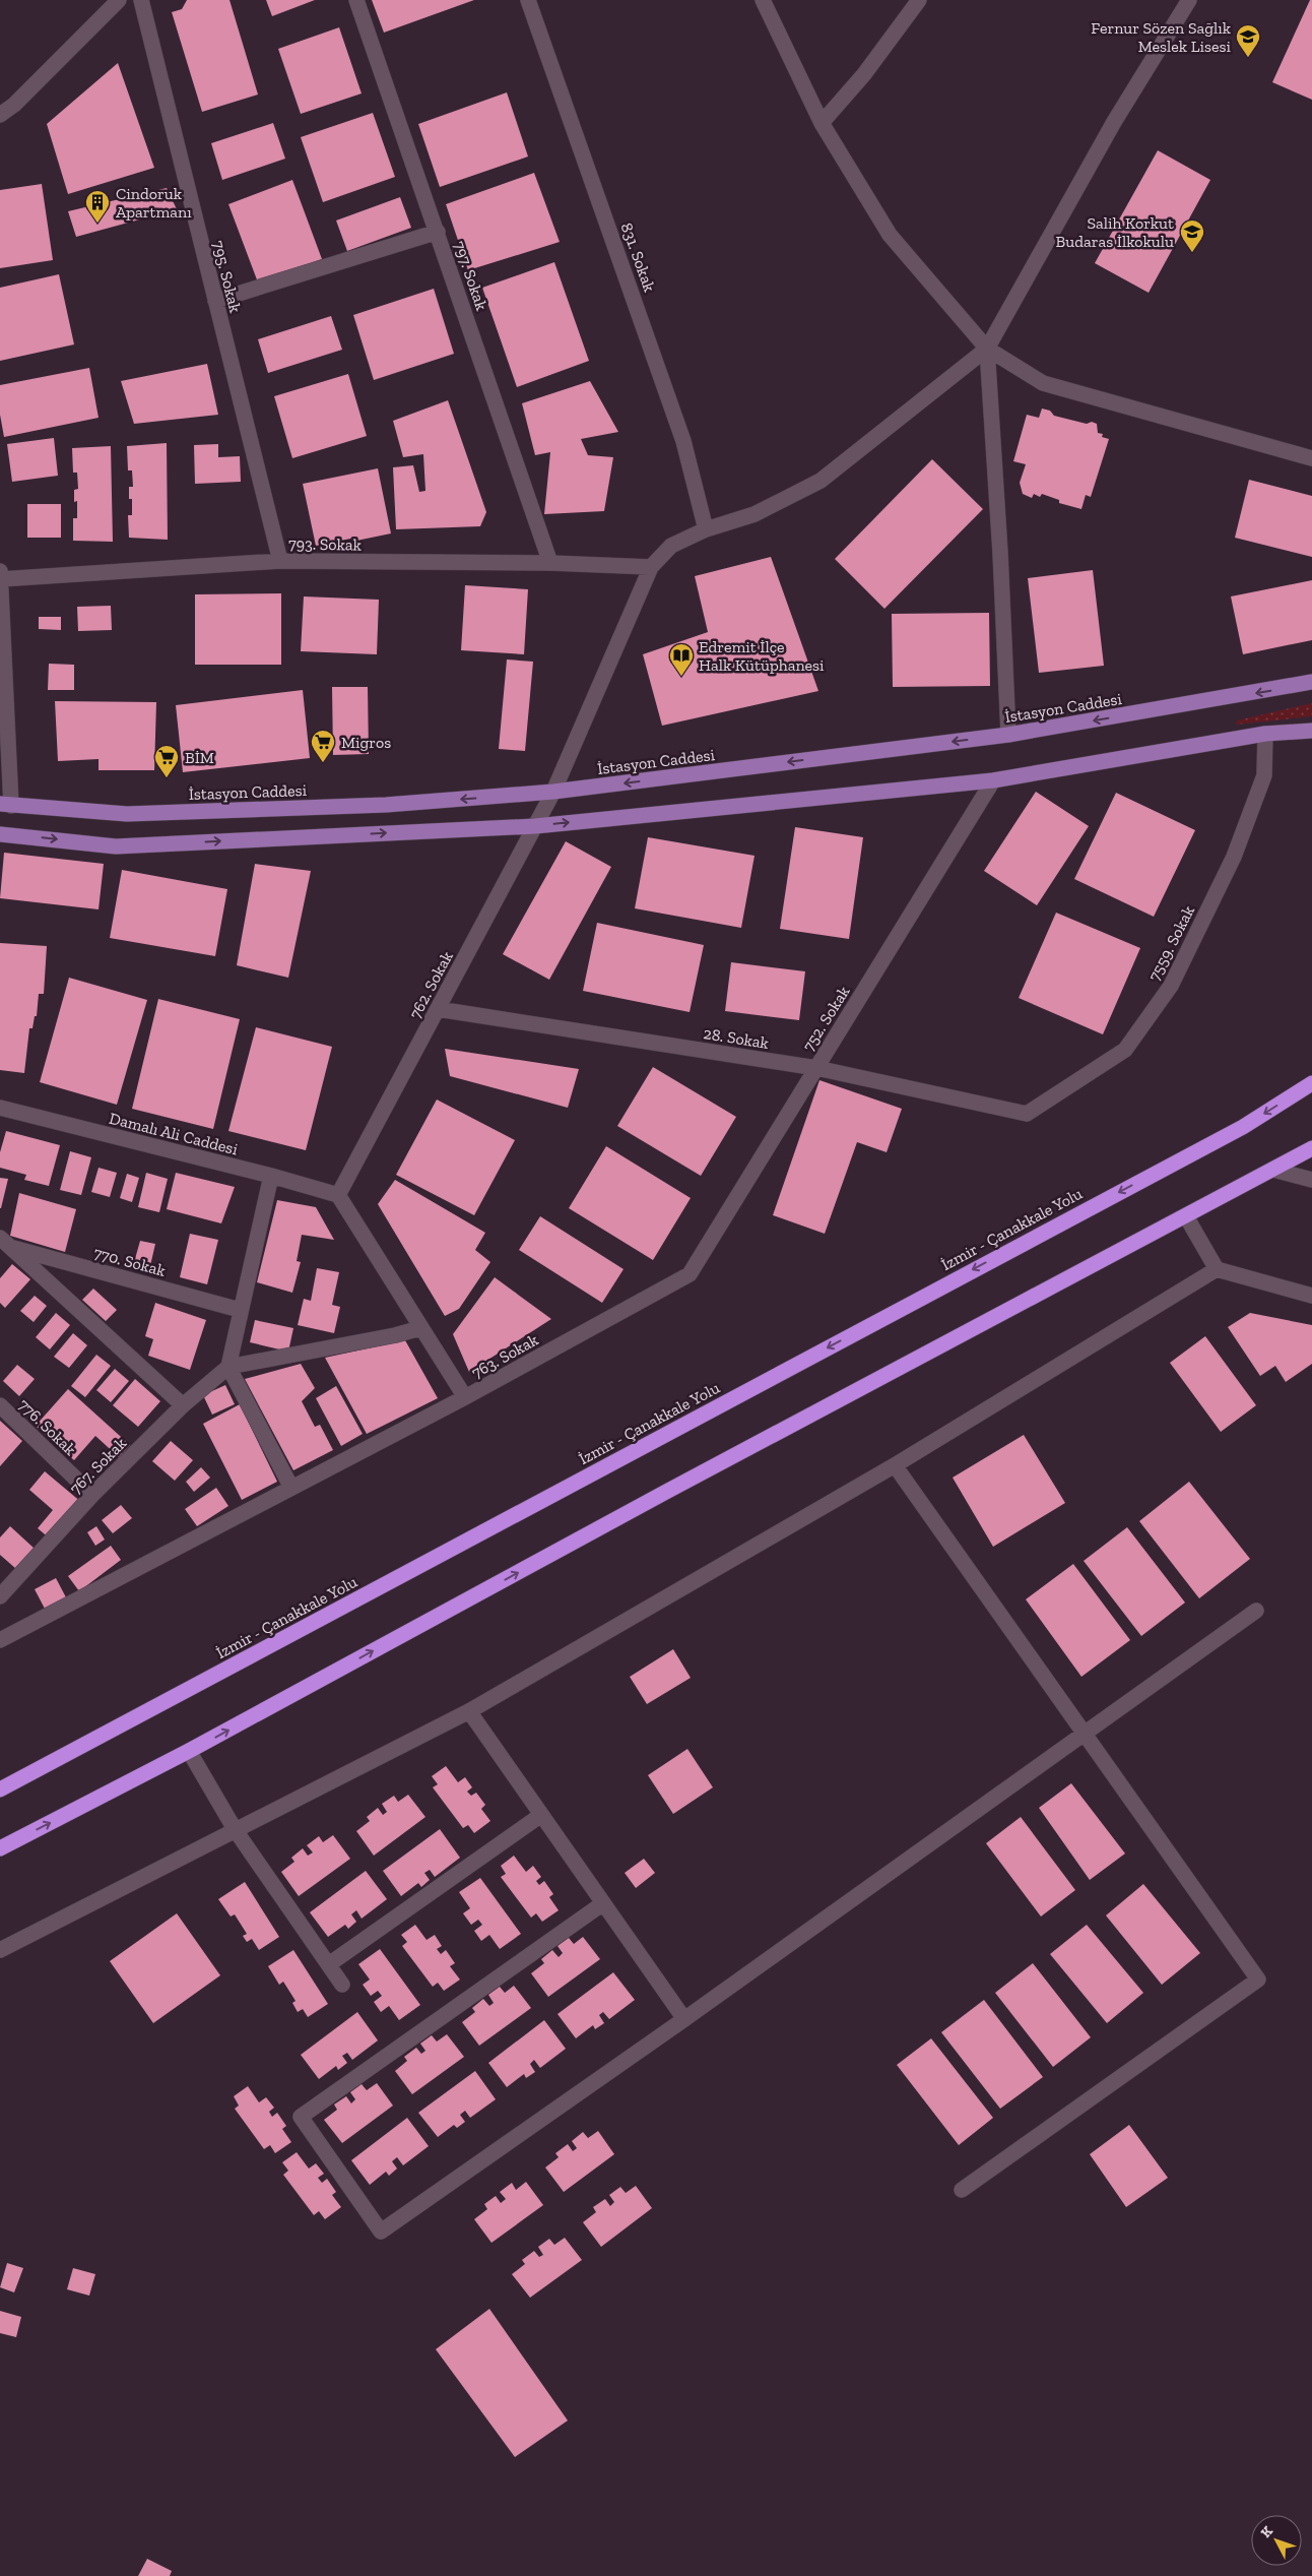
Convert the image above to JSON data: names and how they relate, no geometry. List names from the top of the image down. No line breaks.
{"streets":{"highway":["İzmir - Çanakkale Yolu"],"main road":["İstasyon Caddesi"],"street":["831. Sokak","797. Sokak","795. Sokak","793. Sokak","7559. Sokak","762. Sokak","752. Sokak","28. Sokak","Damalı Ali Caddesi","770. Sokak","763. Sokak","776. Sokak","767. Sokak"]},"crossings":[["797. Sokak","793. Sokak"],["795. Sokak","793. Sokak"],["793. Sokak","762. Sokak"],["İstasyon Caddesi","762. Sokak"],["7559. Sokak","28. Sokak"],["762. Sokak","28. Sokak"],["762. Sokak","Damalı Ali Caddesi"],["762. Sokak","763. Sokak"],["752. Sokak","28. Sokak"],["752. Sokak","763. Sokak"],["Damalı Ali Caddesi","763. Sokak"],["770. Sokak","767. Sokak"],["763. Sokak","767. Sokak"],["776. Sokak","767. Sokak"]],"places":{"school or university":["Fernur Sözen Sağlık Meslek Lisesi","Salih Korkut Budaras İlkokulu"],"building":["Cindoruk Apartmanı"],"library":["Edremit İlçe Halk Kütüphanesi"],"supermarket":["Migros","BİM"]},"north":"top left"}
